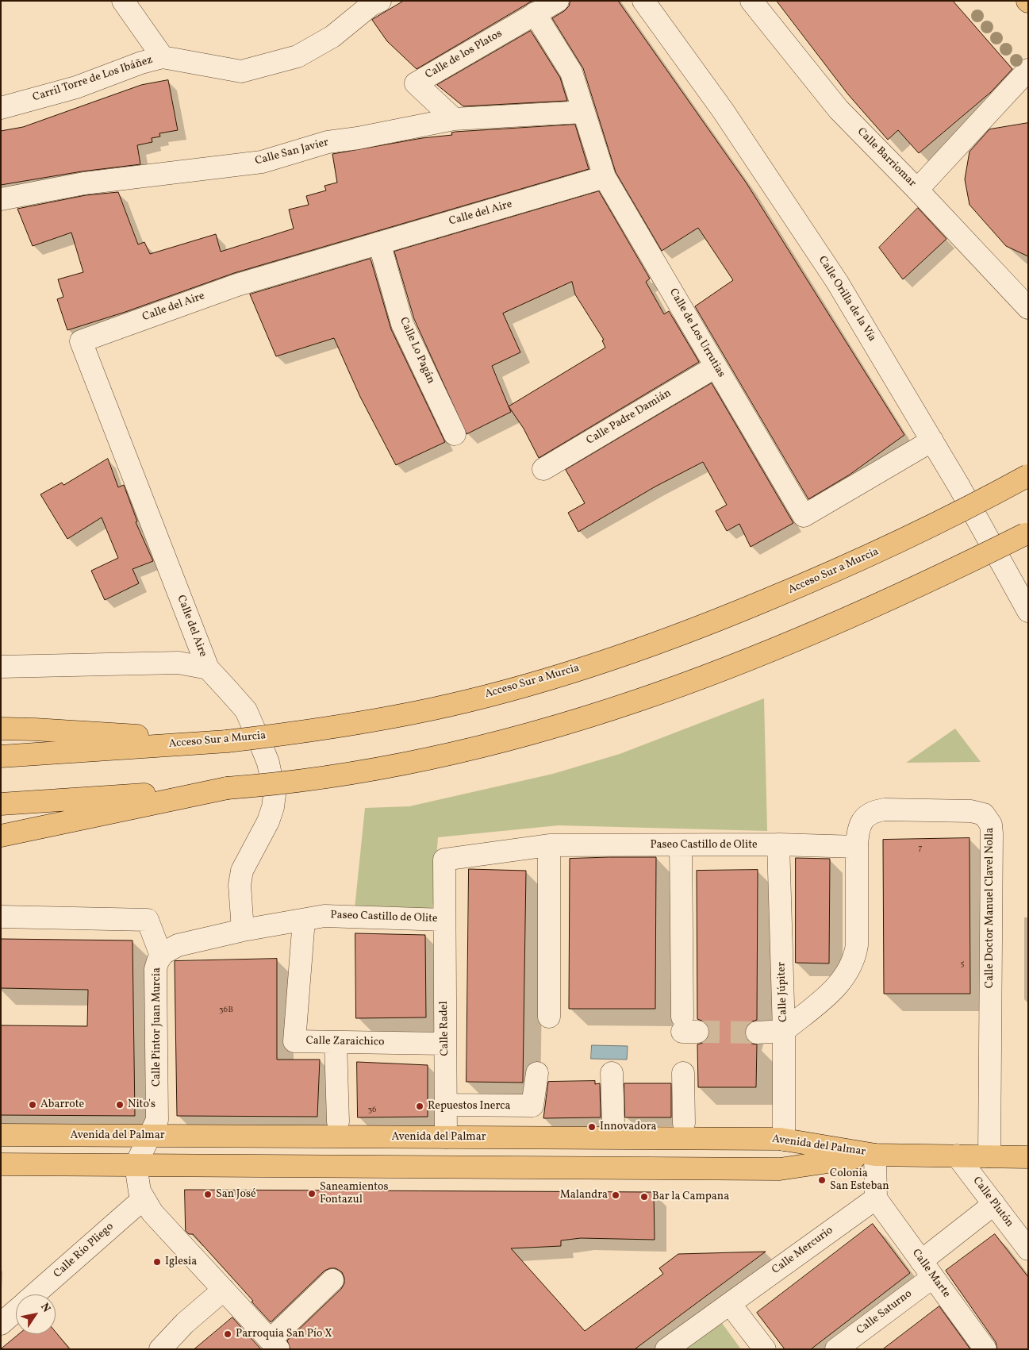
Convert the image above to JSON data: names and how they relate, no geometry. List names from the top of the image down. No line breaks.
{"streets":{"main road":["Acceso Sur a Murcia","Avenida del Palmar"],"street":["Calle de los Platos","Carril Torre de Los Ibáñez","Calle San Javier","Calle Barriomar","Calle del Aire","Calle Orilla de la Vía","Calle de Los Urrutias","Calle Lo Pagán","Calle Padre Damián","Paseo Castillo de Olite","Calle Doctor Manuel Clavel Nolla","Calle Júpiter","Calle Pintor Juan Murcia","Calle Radel","Calle Zaraichico","Calle Plutón","Calle Río Pliego","Calle Mercurio","Calle Marte","Calle Saturno"]},"crossings":[["Calle de los Platos","Calle San Javier"],["Calle de los Platos","Calle de Los Urrutias"],["Calle San Javier","Calle de Los Urrutias"],["Calle del Aire","Calle de Los Urrutias"],["Calle del Aire","Calle Lo Pagán"],["Calle Orilla de la Vía","Calle de Los Urrutias"],["Calle de Los Urrutias","Calle Padre Damián"],["Paseo Castillo de Olite","Calle Doctor Manuel Clavel Nolla"],["Paseo Castillo de Olite","Calle Júpiter"],["Paseo Castillo de Olite","Calle Pintor Juan Murcia"],["Paseo Castillo de Olite","Calle Radel"],["Paseo Castillo de Olite","Calle Zaraichico"],["Calle Doctor Manuel Clavel Nolla","Calle Júpiter"],["Calle Doctor Manuel Clavel Nolla","Avenida del Palmar"],["Calle Júpiter","Avenida del Palmar"],["Calle Pintor Juan Murcia","Avenida del Palmar"],["Calle Radel","Calle Zaraichico"],["Calle Radel","Avenida del Palmar"],["Avenida del Palmar","Calle Plutón"],["Calle Plutón","Calle Saturno"],["Calle Mercurio","Calle Marte"],["Calle Marte","Calle Saturno"]],"places":["Abarrote","Nito's","Repuestos Inerca","Innovadora","Colonia San Esteban","Saneamientos Fontazul","San José","Malandra","Bar la Campana","Iglesia","Parroquia San Pío X"],"house_numbers":["7","5","36B","36"],"north":"top right"}
